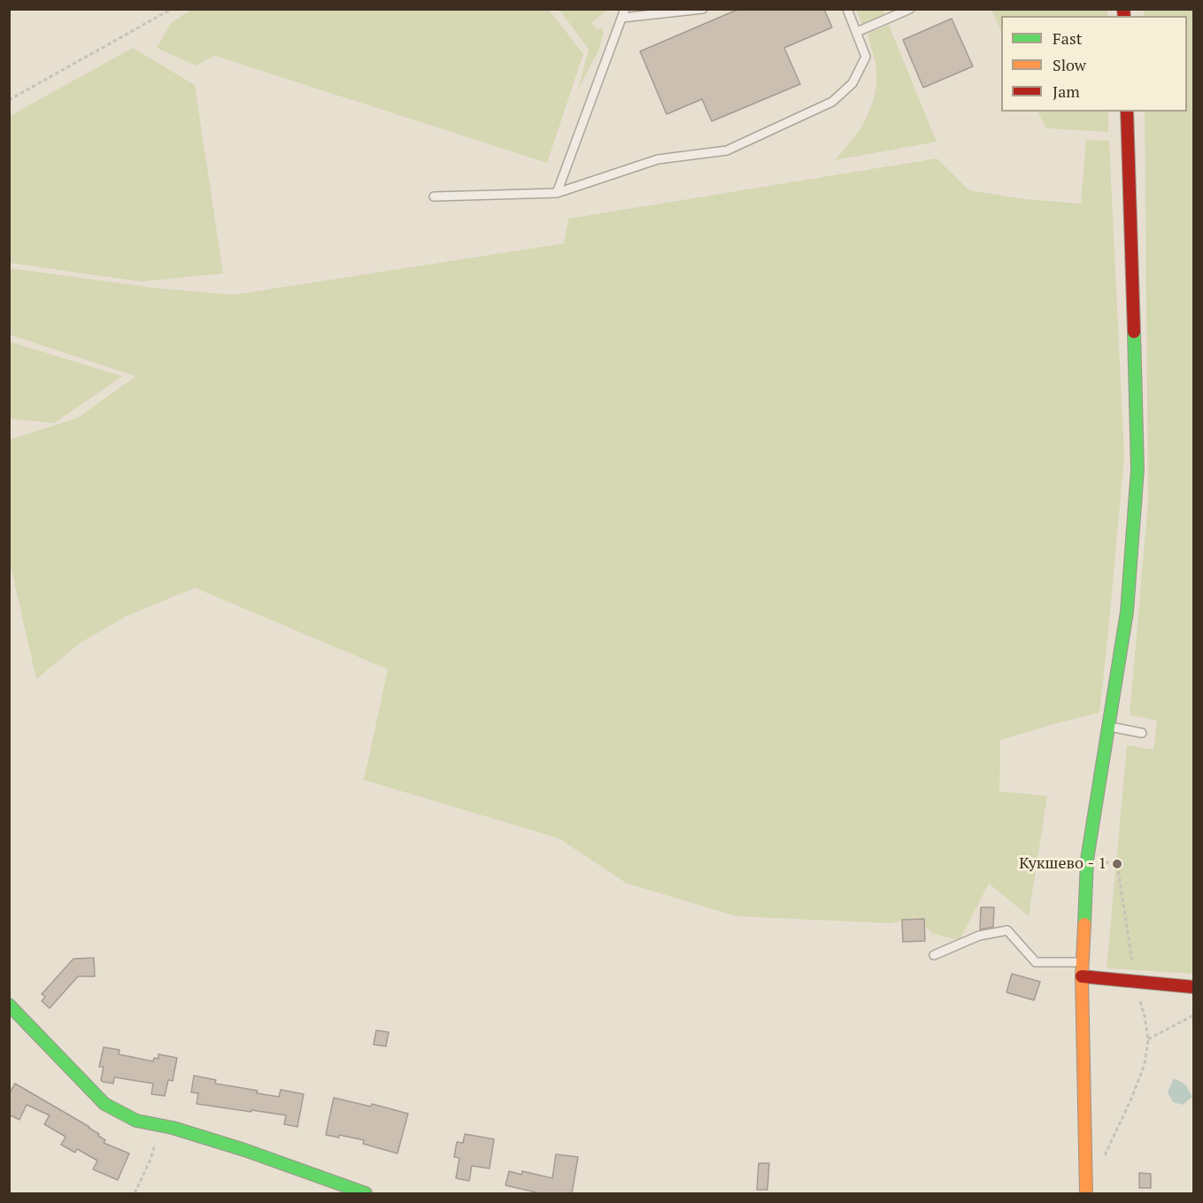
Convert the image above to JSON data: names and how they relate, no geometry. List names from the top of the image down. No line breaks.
{"places":["Кукшево - 1"],"legend":["Fast","Slow","Jam"]}
